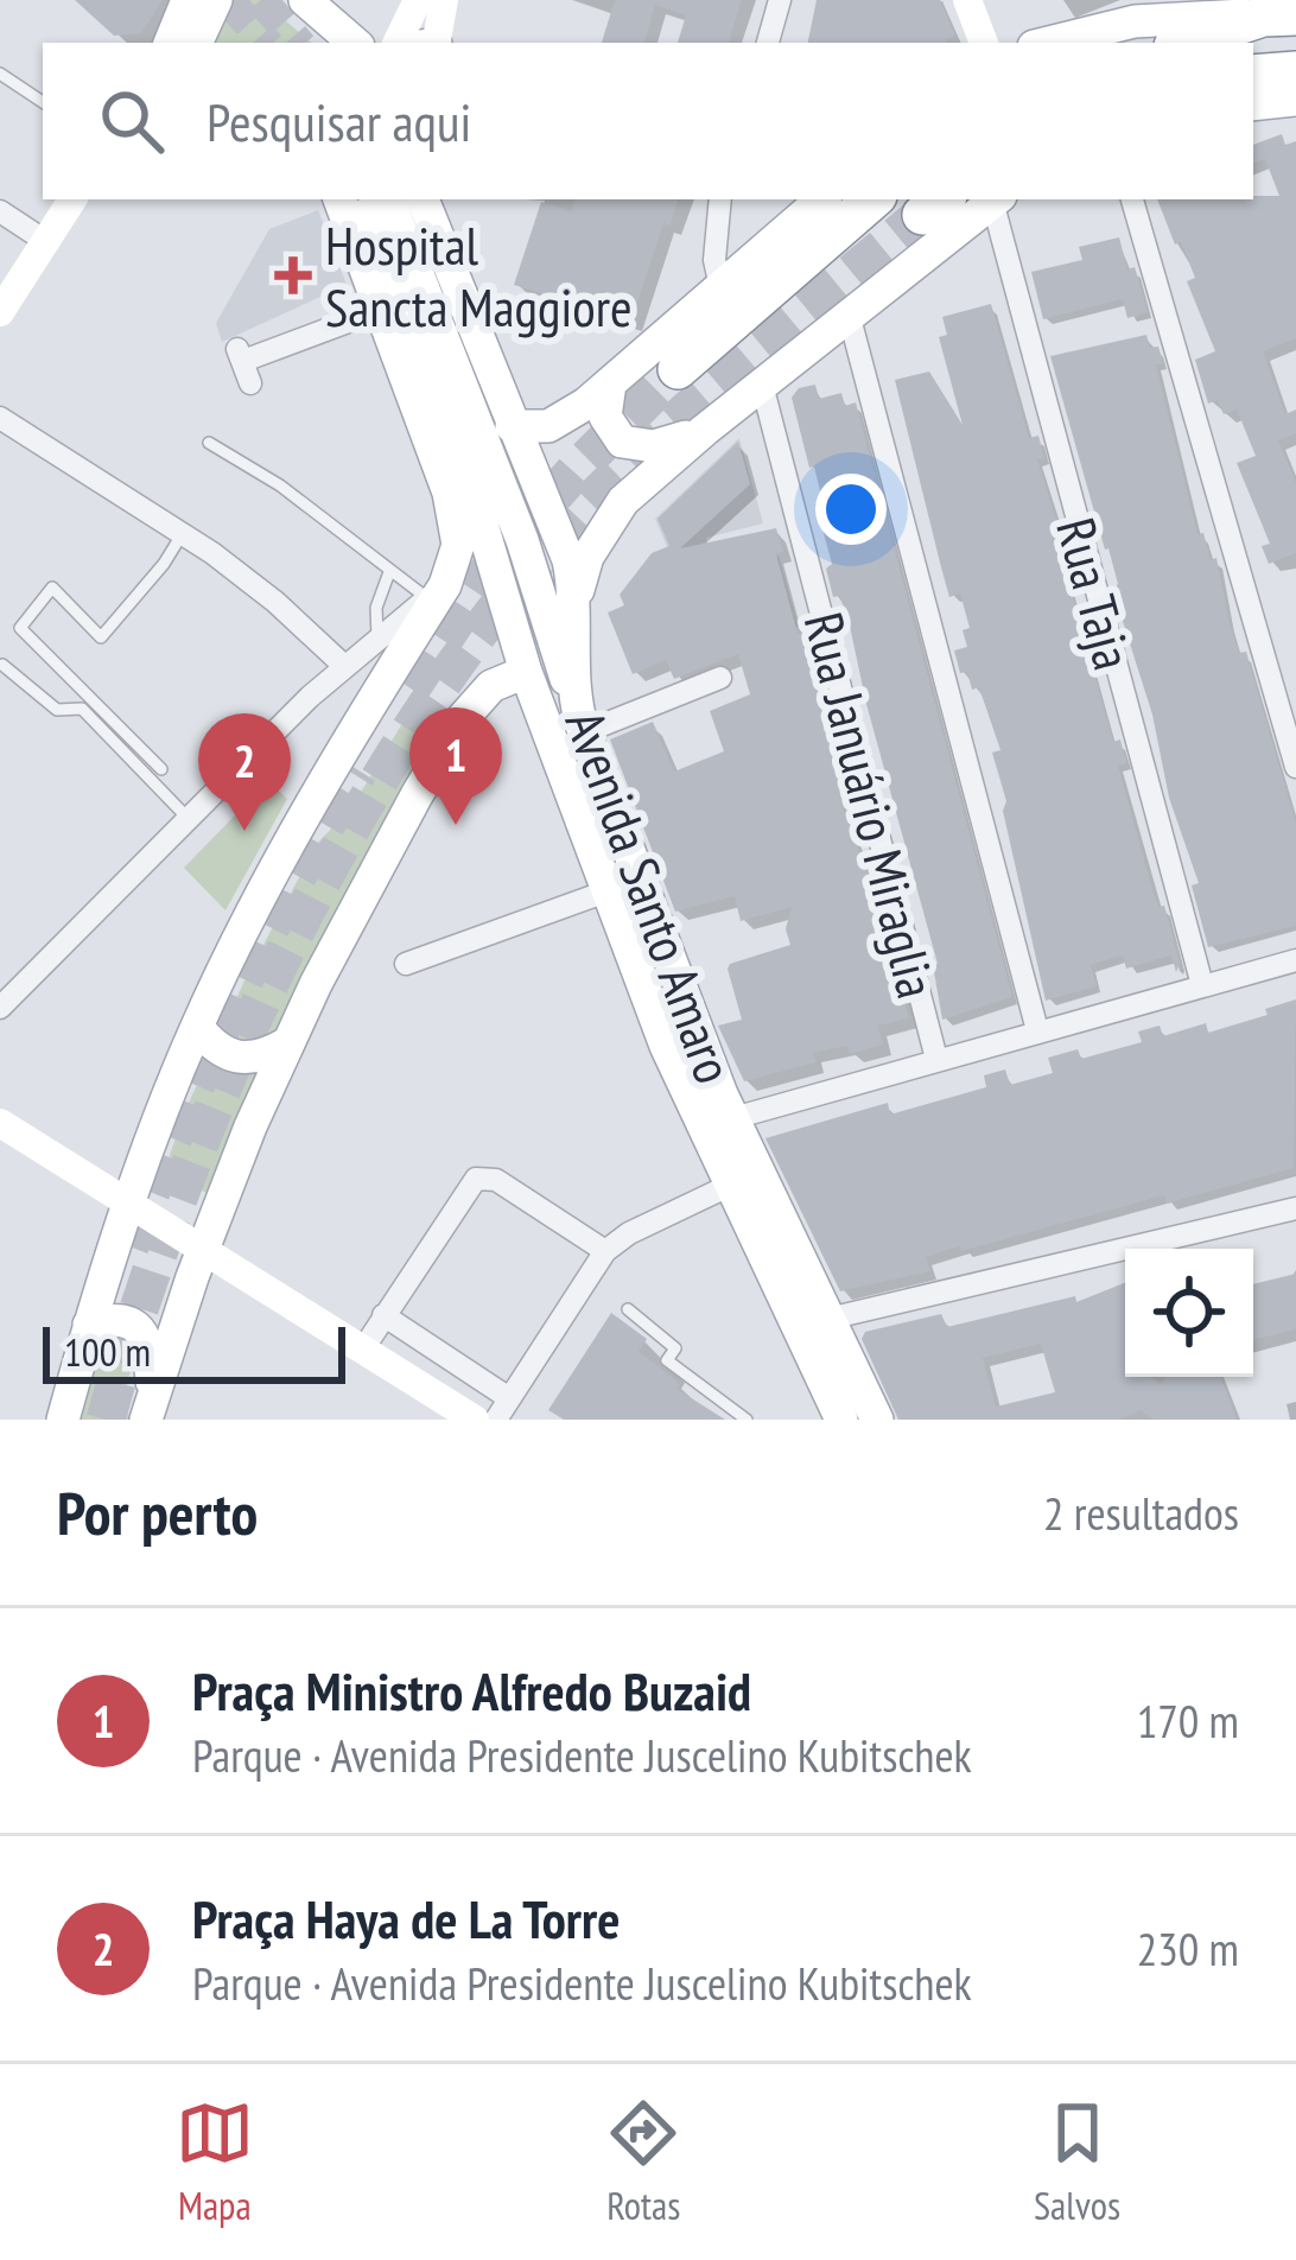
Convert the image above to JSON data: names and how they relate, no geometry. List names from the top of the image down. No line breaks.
{"streets":{"main road":["Avenida Santo Amaro"],"street":["Rua Taja","Rua Januário Miraglia"]},"places":{"health":["Hospital Sancta Maggiore"]},"scale_bar":"100 m","page":{"search":"Pesquisar aqui","pins":["1","2"],"scale":"100 m","heading":["Por perto","2 resultados"],"list":[{"mark":"1","name":"Praça Ministro Alfredo Buzaid","note":"Parque · Avenida Presidente Juscelino Kubitschek","value":"170 m"},{"mark":"2","name":"Praça Haya de La Torre","note":"Parque · Avenida Presidente Juscelino Kubitschek","value":"230 m"}],"nav":["Mapa","Rotas","Salvos"]}}
